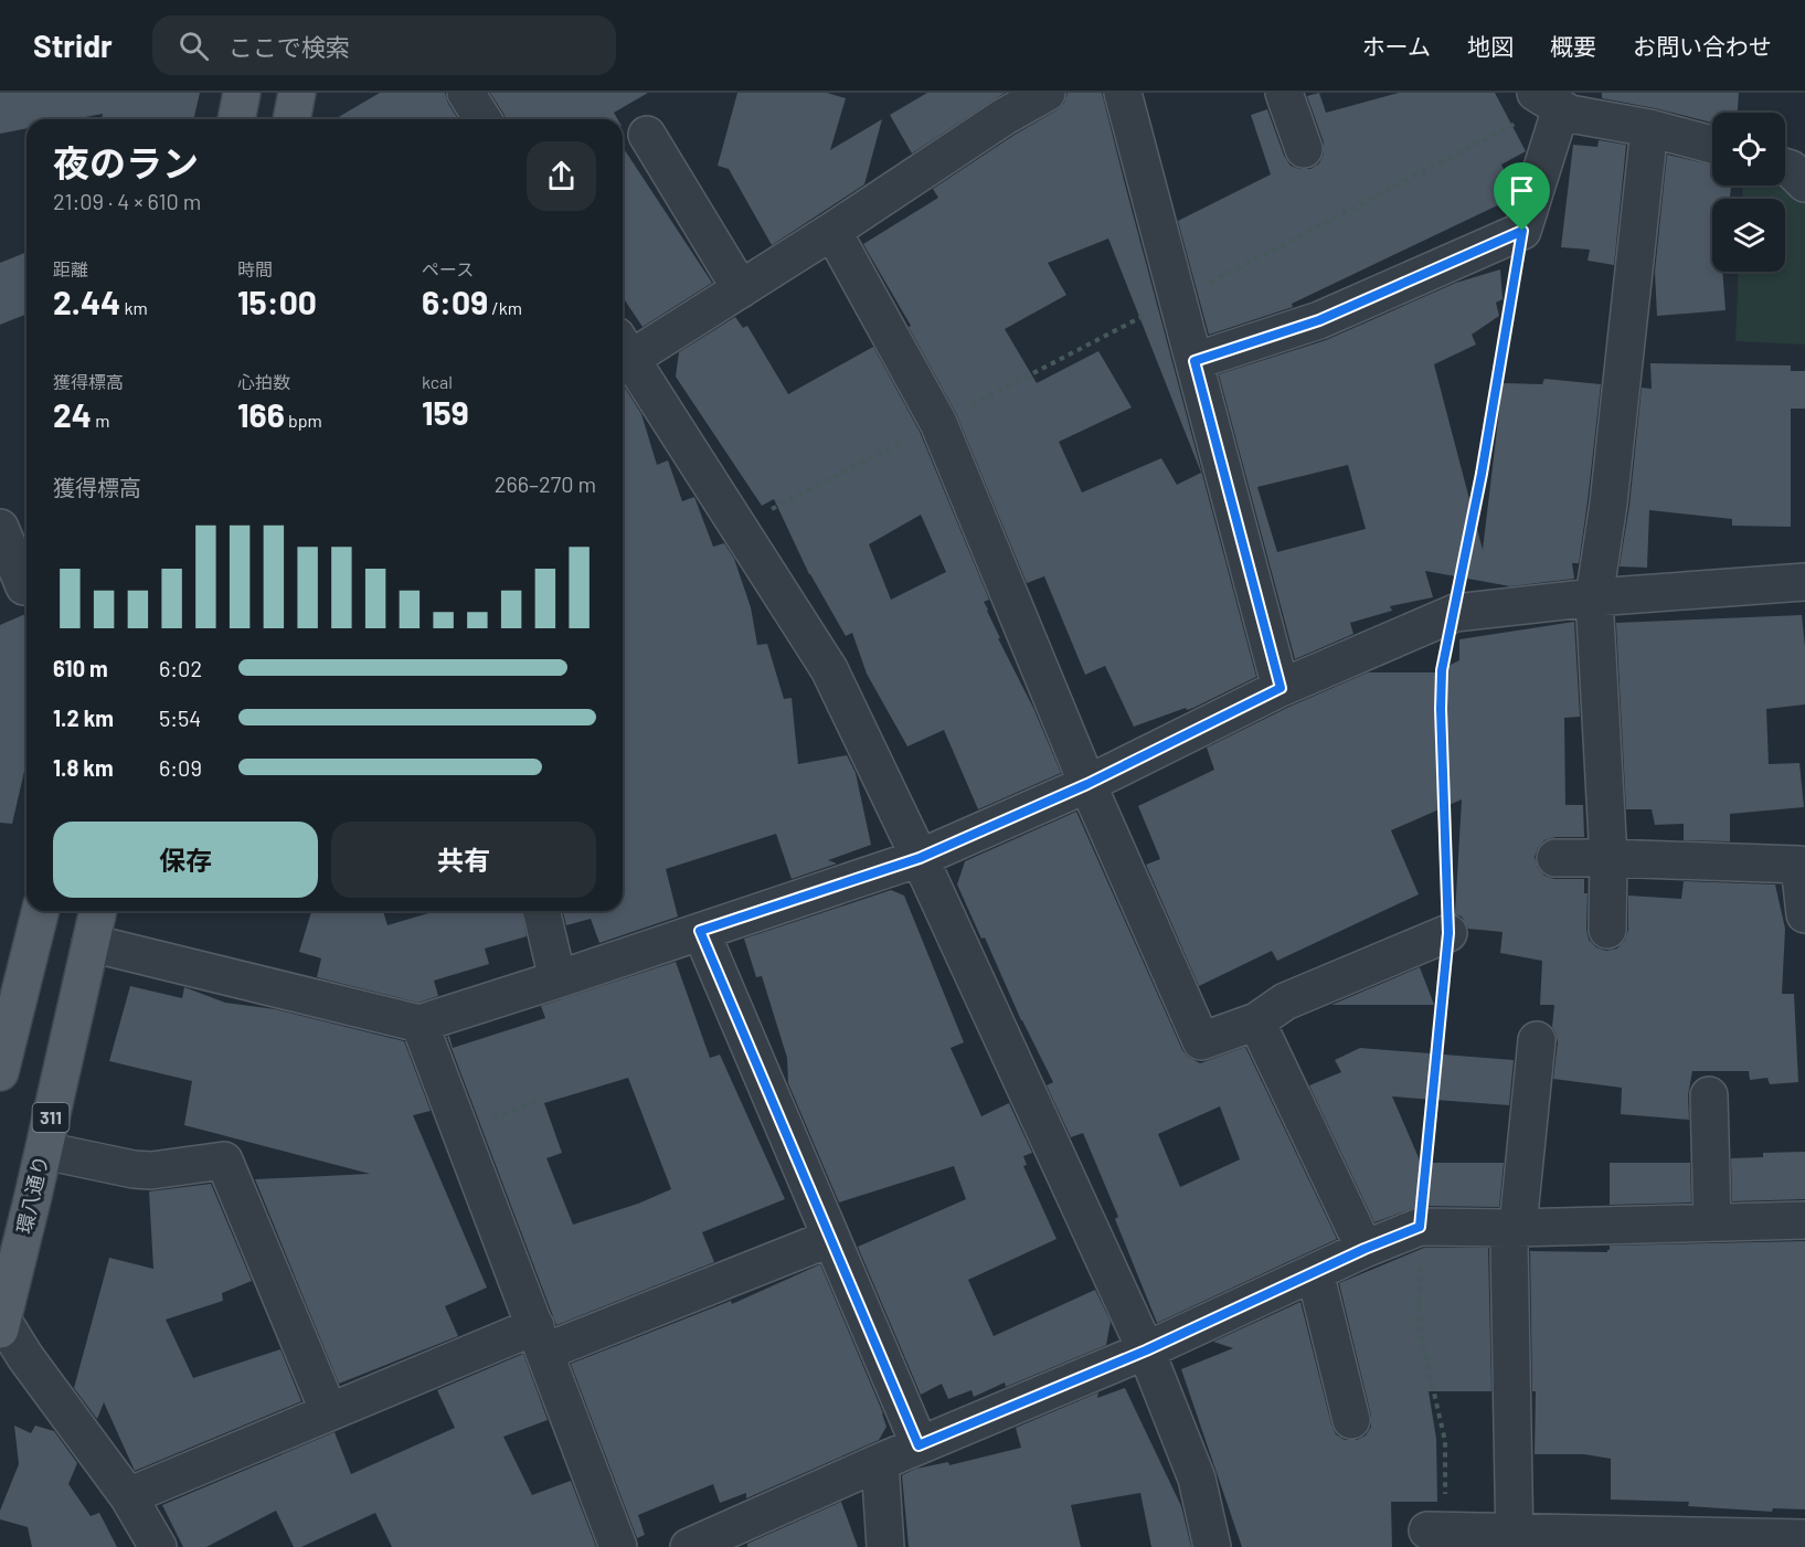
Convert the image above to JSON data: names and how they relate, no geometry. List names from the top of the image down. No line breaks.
{"streets":{"main road":["311","環八通り"]},"page":{"header":"Stridr","search":"ここで検索","nav":["ホーム","地図","概要","お問い合わせ"],"heading":["夜のラン","21:09 · 4 × 610 m"],"stats":[["距離","2.44 km"],["時間","15:00"],["ペース","6:09 /km"],["獲得標高","24 m"],["心拍数","166 bpm"],["kcal","159"]],"chart":["獲得標高","266–270 m"],"list":[{"name":"610 m","note":"6:02"},{"name":"1.2 km","note":"5:54"},{"name":"1.8 km","note":"6:09"}],"buttons":["保存","共有"]}}
